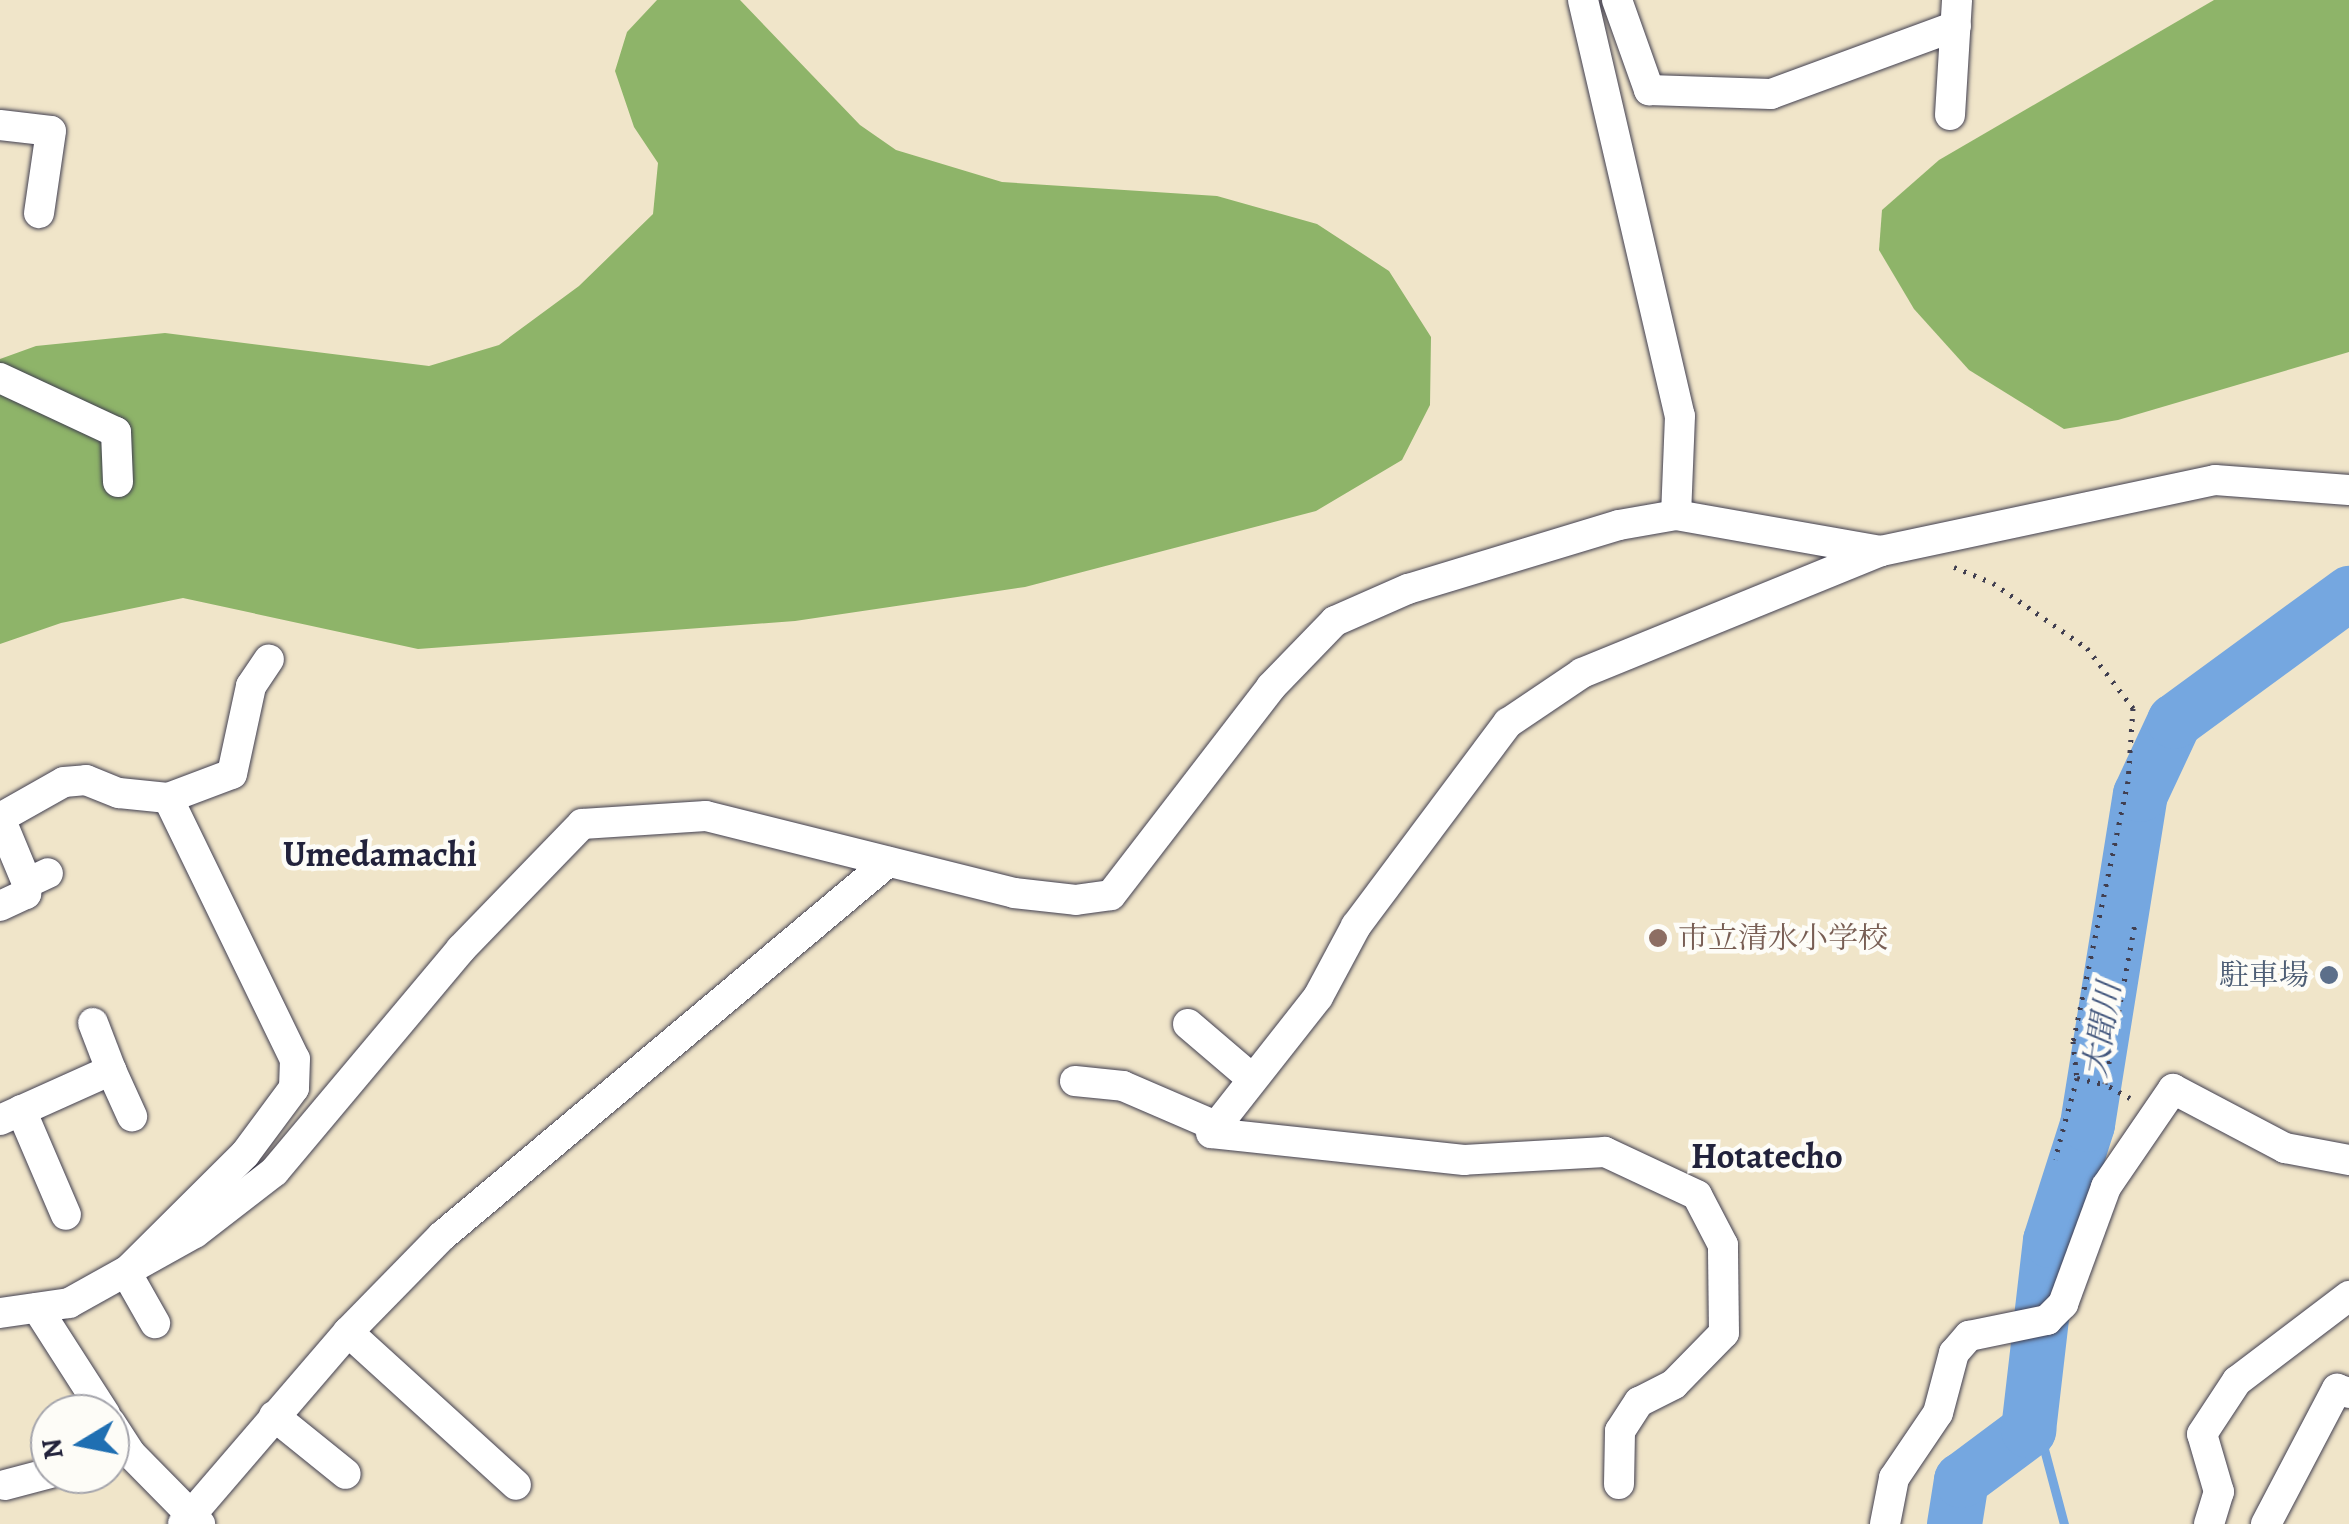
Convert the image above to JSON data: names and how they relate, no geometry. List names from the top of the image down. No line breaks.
{"districts":["Umedamachi","Hotatecho"],"water":["大聞川"],"places":["市立清水小学校","駐車場"],"north":"left"}
